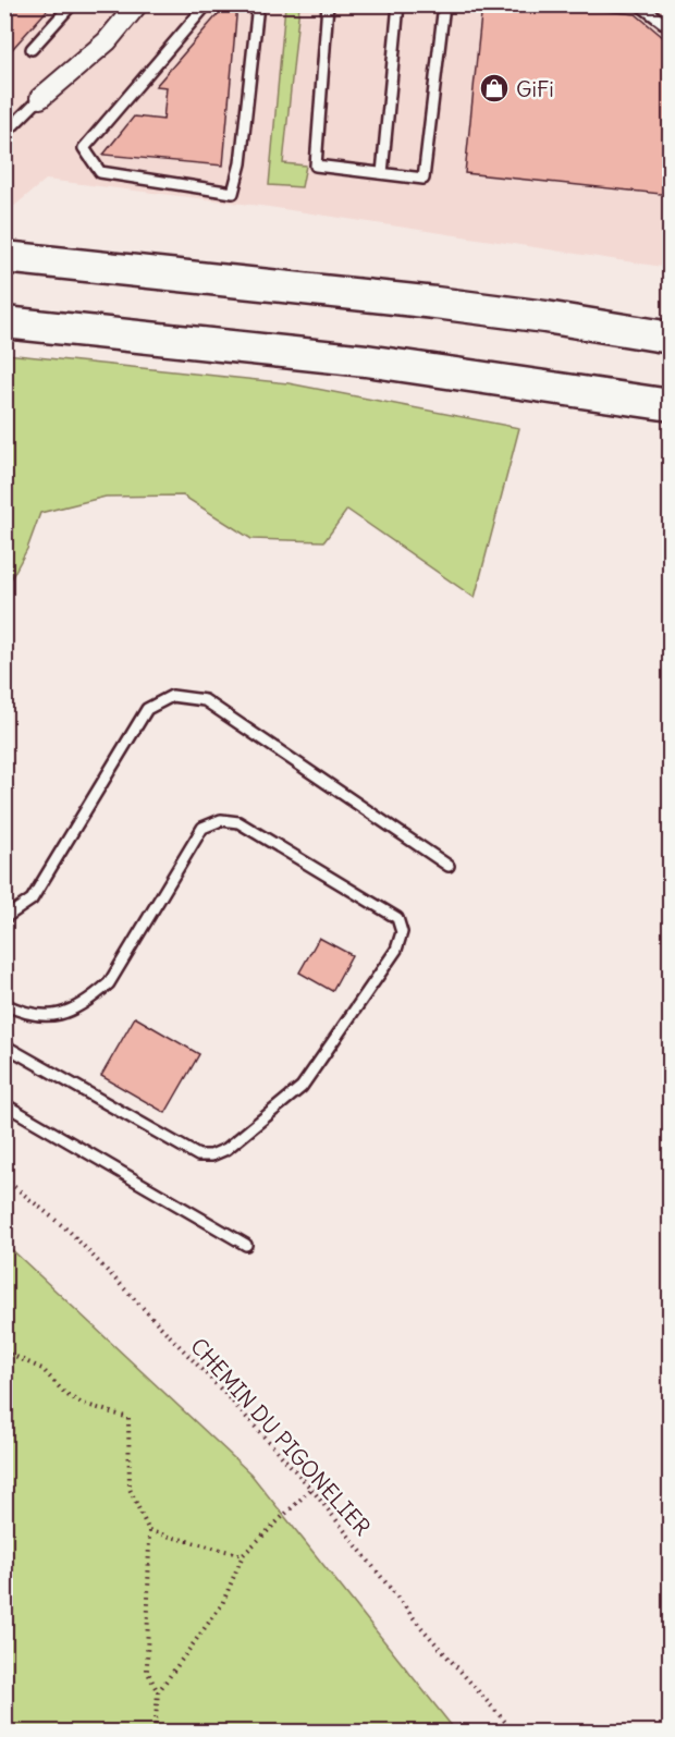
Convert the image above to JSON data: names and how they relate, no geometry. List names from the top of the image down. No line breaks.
{"streets":{"path":["CHEMIN DU PIGONELIER"]},"places":{"shop":["GiFi"]}}
